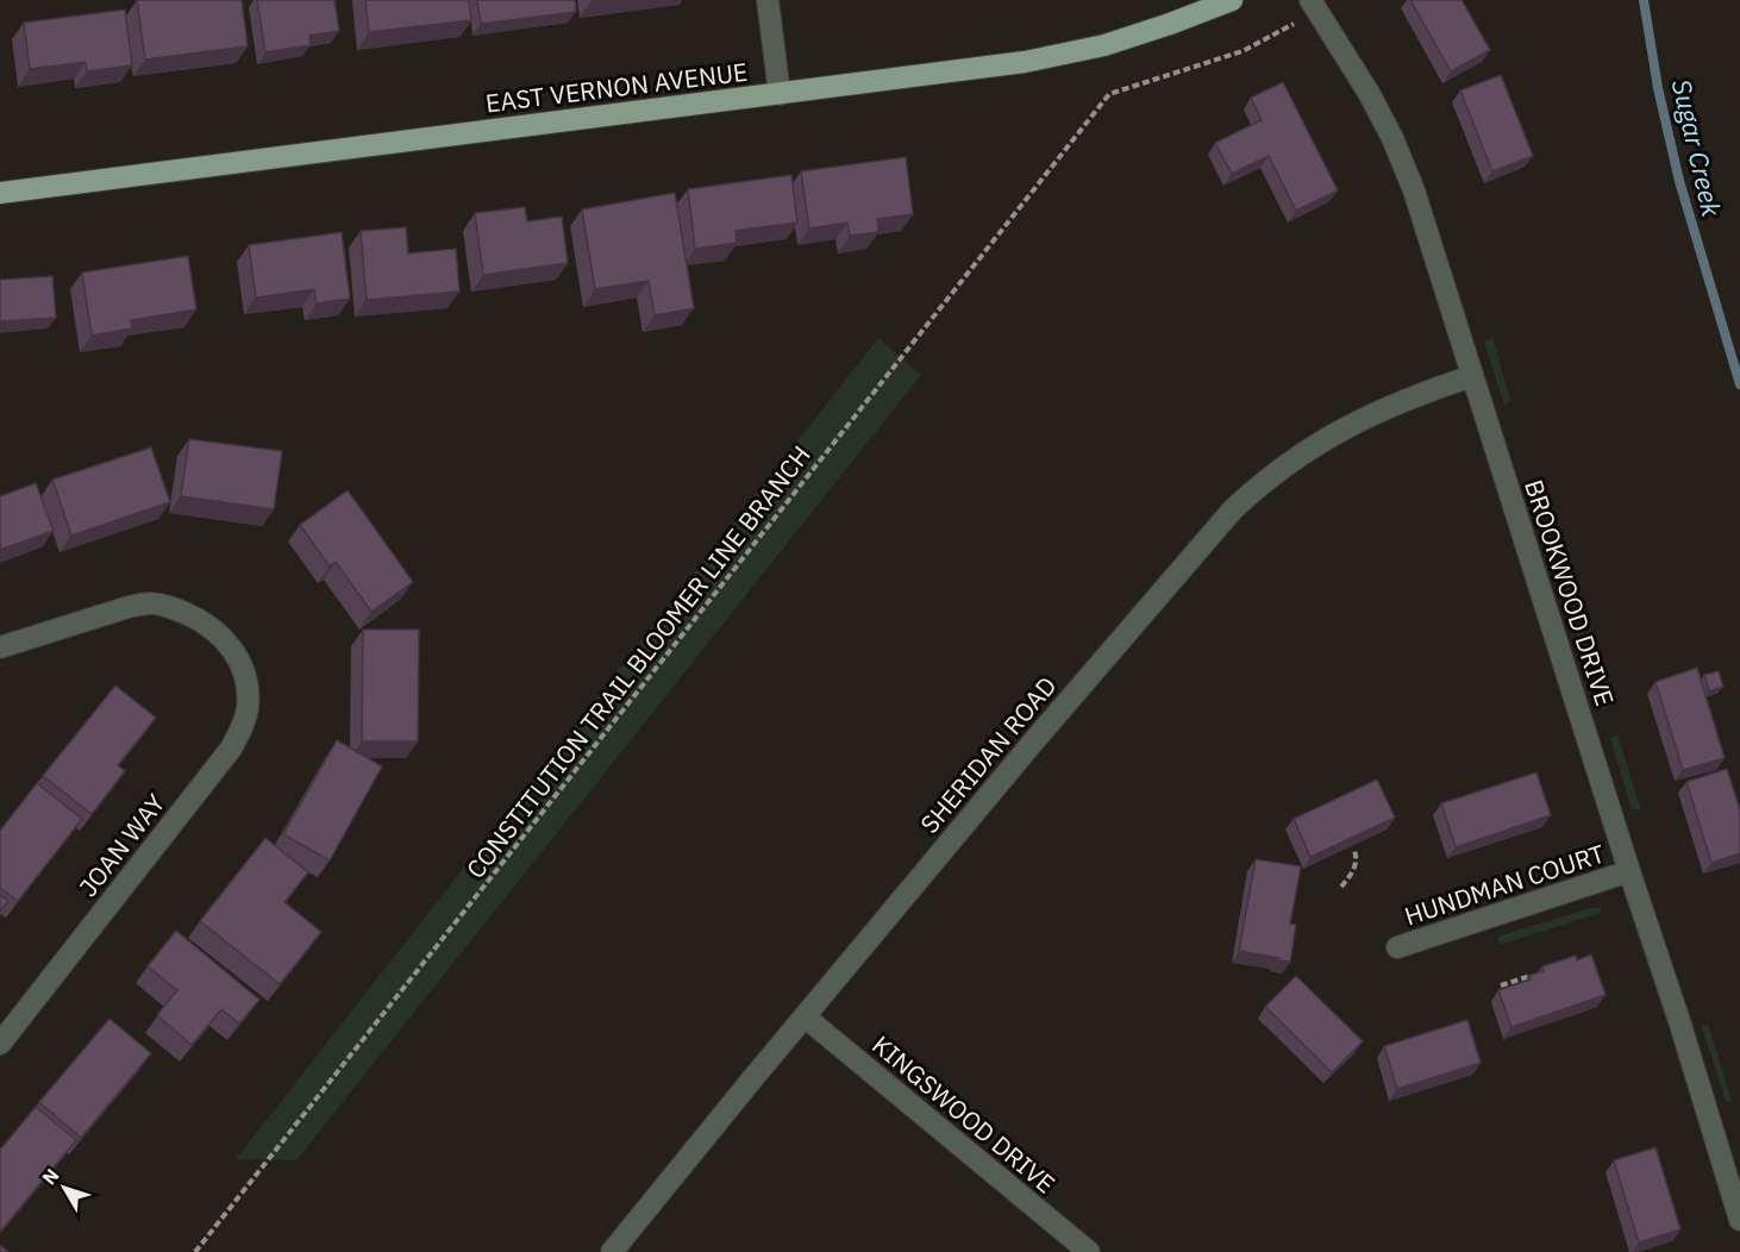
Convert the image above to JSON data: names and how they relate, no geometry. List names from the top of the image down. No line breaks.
{"streets":{"main road":["EAST VERNON AVENUE"],"street":["BROOKWOOD DRIVE","SHERIDAN ROAD","JOAN WAY","HUNDMAN COURT","KINGSWOOD DRIVE"],"path":["CONSTITUTION TRAIL BLOOMER LINE BRANCH"]},"crossings":[["BROOKWOOD DRIVE","SHERIDAN ROAD"],["BROOKWOOD DRIVE","HUNDMAN COURT"],["SHERIDAN ROAD","KINGSWOOD DRIVE"]],"water":["Sugar Creek"],"north":"top left"}
